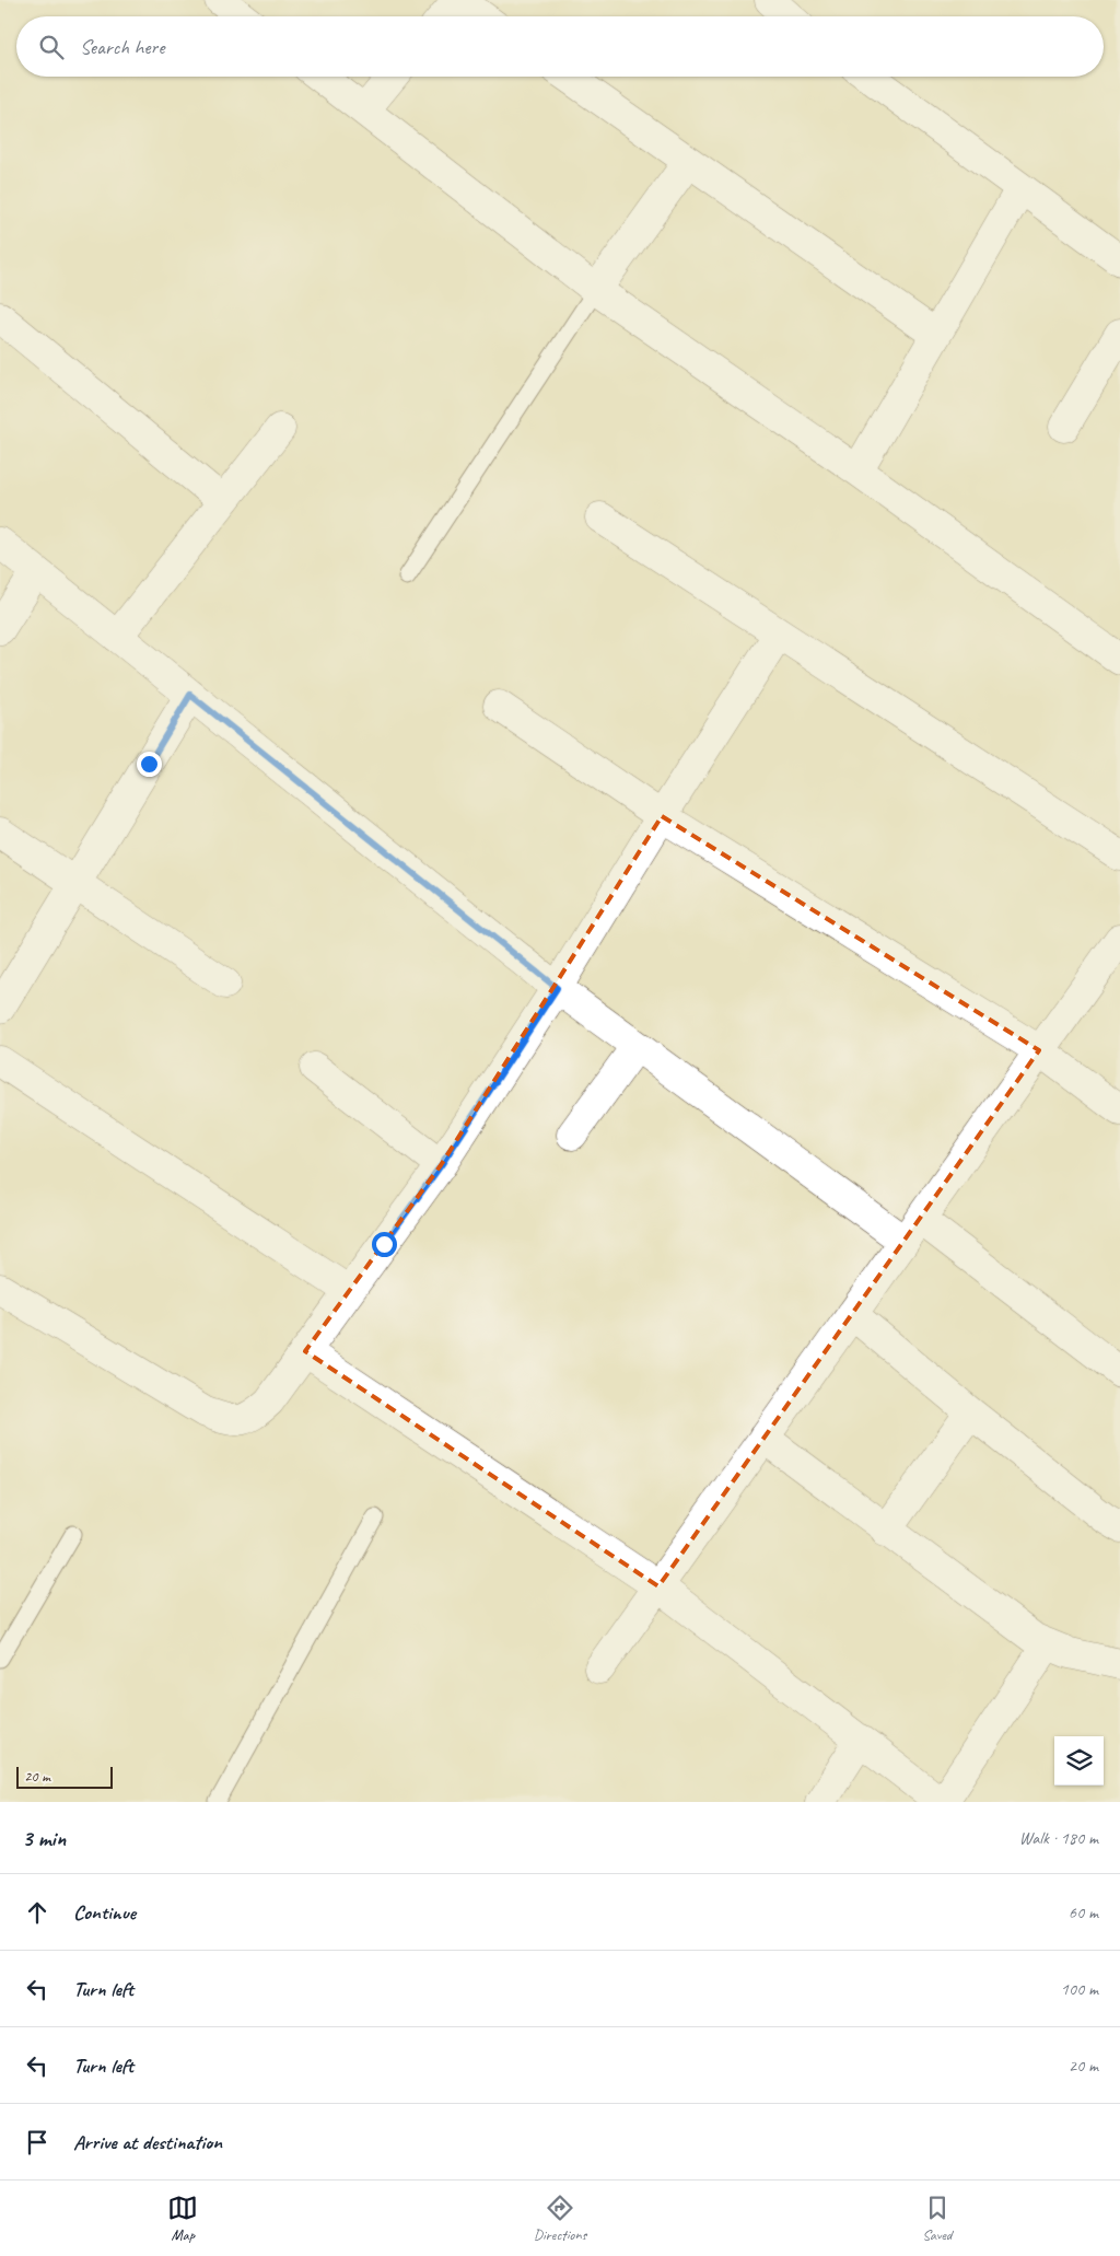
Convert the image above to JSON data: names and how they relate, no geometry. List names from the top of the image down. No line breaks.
{"scale_bar":"20 m","page":{"search":"Search here","scale":"20 m","heading":["3 min","Walk · 180 m"],"list":[["Continue","60 m"],["Turn left","100 m"],["Turn left","20 m"],"Arrive at destination"],"nav":["Map","Directions","Saved"]}}
